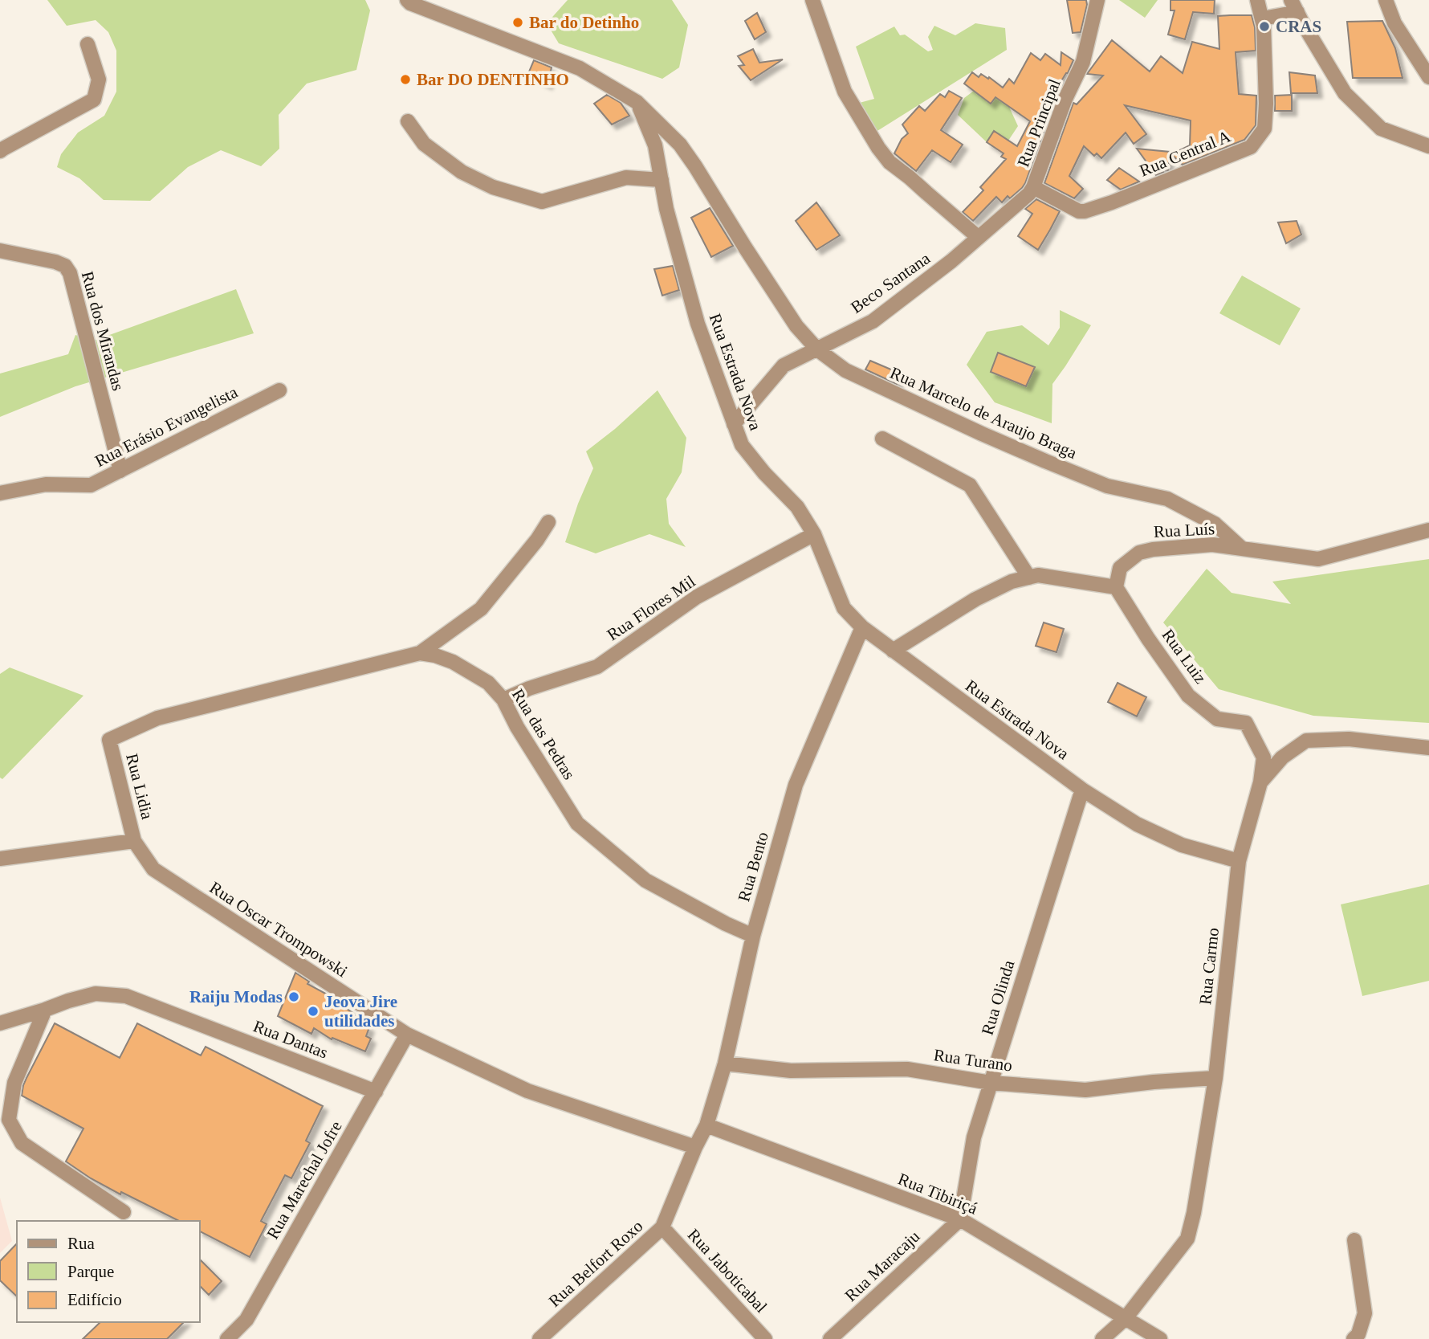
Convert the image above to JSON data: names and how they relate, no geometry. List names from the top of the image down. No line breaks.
{"streets":{"street":["Rua Principal","Rua Central A","Beco Santana","Rua dos Mirandas","Rua Estrada Nova","Rua Marcelo de Araujo Braga","Rua Erásio Evangelista","Rua Luís","Rua Flores Mil","Rua Luiz","Rua das Pedras","Rua Lidia","Rua Bento","Rua Oscar Trompowski","Rua Carmo","Rua Olinda","Rua Dantas","Rua Turano","Rua Marechal Jofre","Rua Tibiriçá","Rua Belfort Roxo","Rua Maracaju","Rua Jaboticabal"]},"crossings":[["Rua Principal","Rua Central A"],["Rua Principal","Beco Santana"],["Beco Santana","Rua Marcelo de Araujo Braga"],["Rua dos Mirandas","Rua Erásio Evangelista"],["Rua Estrada Nova","Rua Marcelo de Araujo Braga"],["Rua Estrada Nova","Rua Flores Mil"],["Rua Estrada Nova","Rua Bento"],["Rua Estrada Nova","Rua Carmo"],["Rua Estrada Nova","Rua Olinda"],["Rua Marcelo de Araujo Braga","Rua Luís"],["Rua Luís","Rua Luiz"],["Rua Flores Mil","Rua das Pedras"],["Rua Luiz","Rua Carmo"],["Rua das Pedras","Rua Lidia"],["Rua das Pedras","Rua Bento"],["Rua Lidia","Rua Oscar Trompowski"],["Rua Bento","Rua Turano"],["Rua Bento","Rua Tibiriçá"],["Rua Oscar Trompowski","Rua Marechal Jofre"],["Rua Oscar Trompowski","Rua Belfort Roxo"],["Rua Carmo","Rua Turano"],["Rua Carmo","Rua Tibiriçá"],["Rua Olinda","Rua Turano"],["Rua Olinda","Rua Tibiriçá"],["Rua Olinda","Rua Maracaju"],["Rua Dantas","Rua Marechal Jofre"],["Rua Tibiriçá","Rua Maracaju"],["Rua Belfort Roxo","Rua Jaboticabal"]],"places":["Bar do Detinho","CRAS","Bar DO DENTINHO","Raiju Modas","Jeova Jire utilidades"],"legend":["Rua","Parque","Edifício"]}
